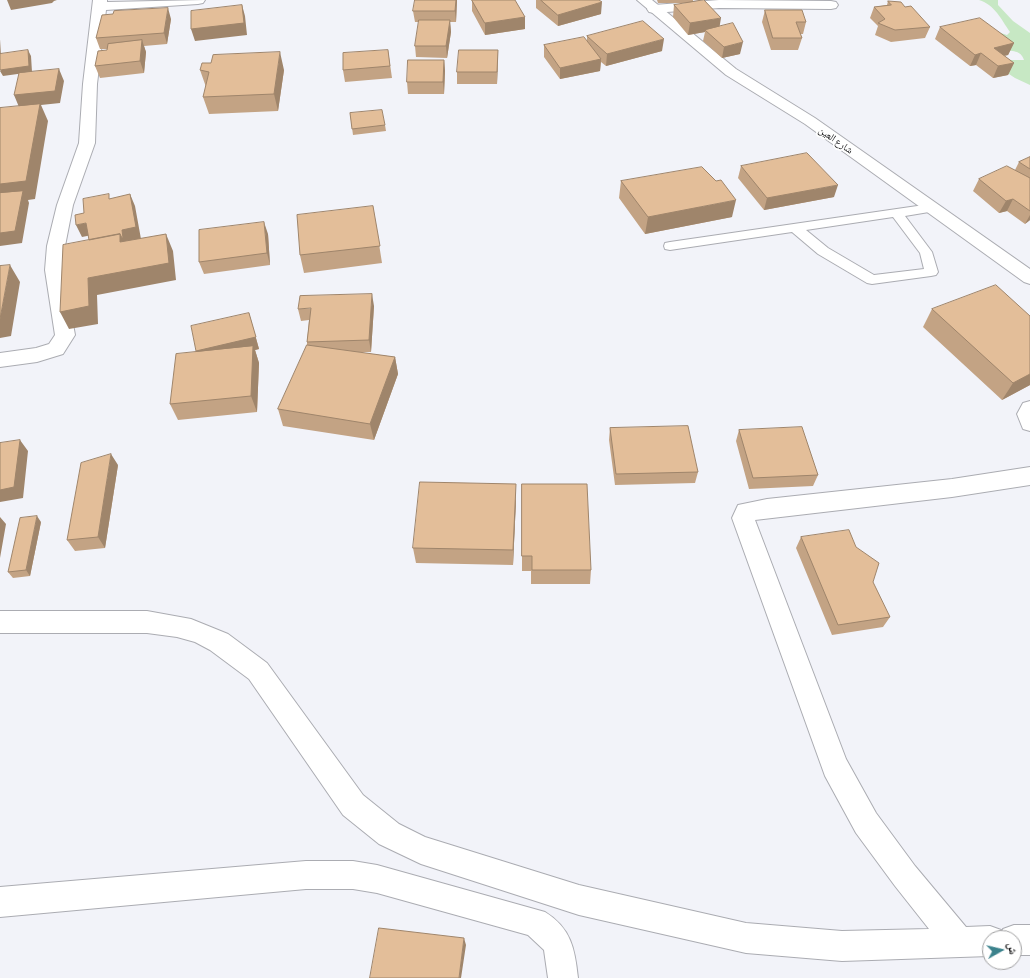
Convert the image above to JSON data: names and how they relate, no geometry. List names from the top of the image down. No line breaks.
{"streets":{"street":["شارع العين"]},"north":"right"}
